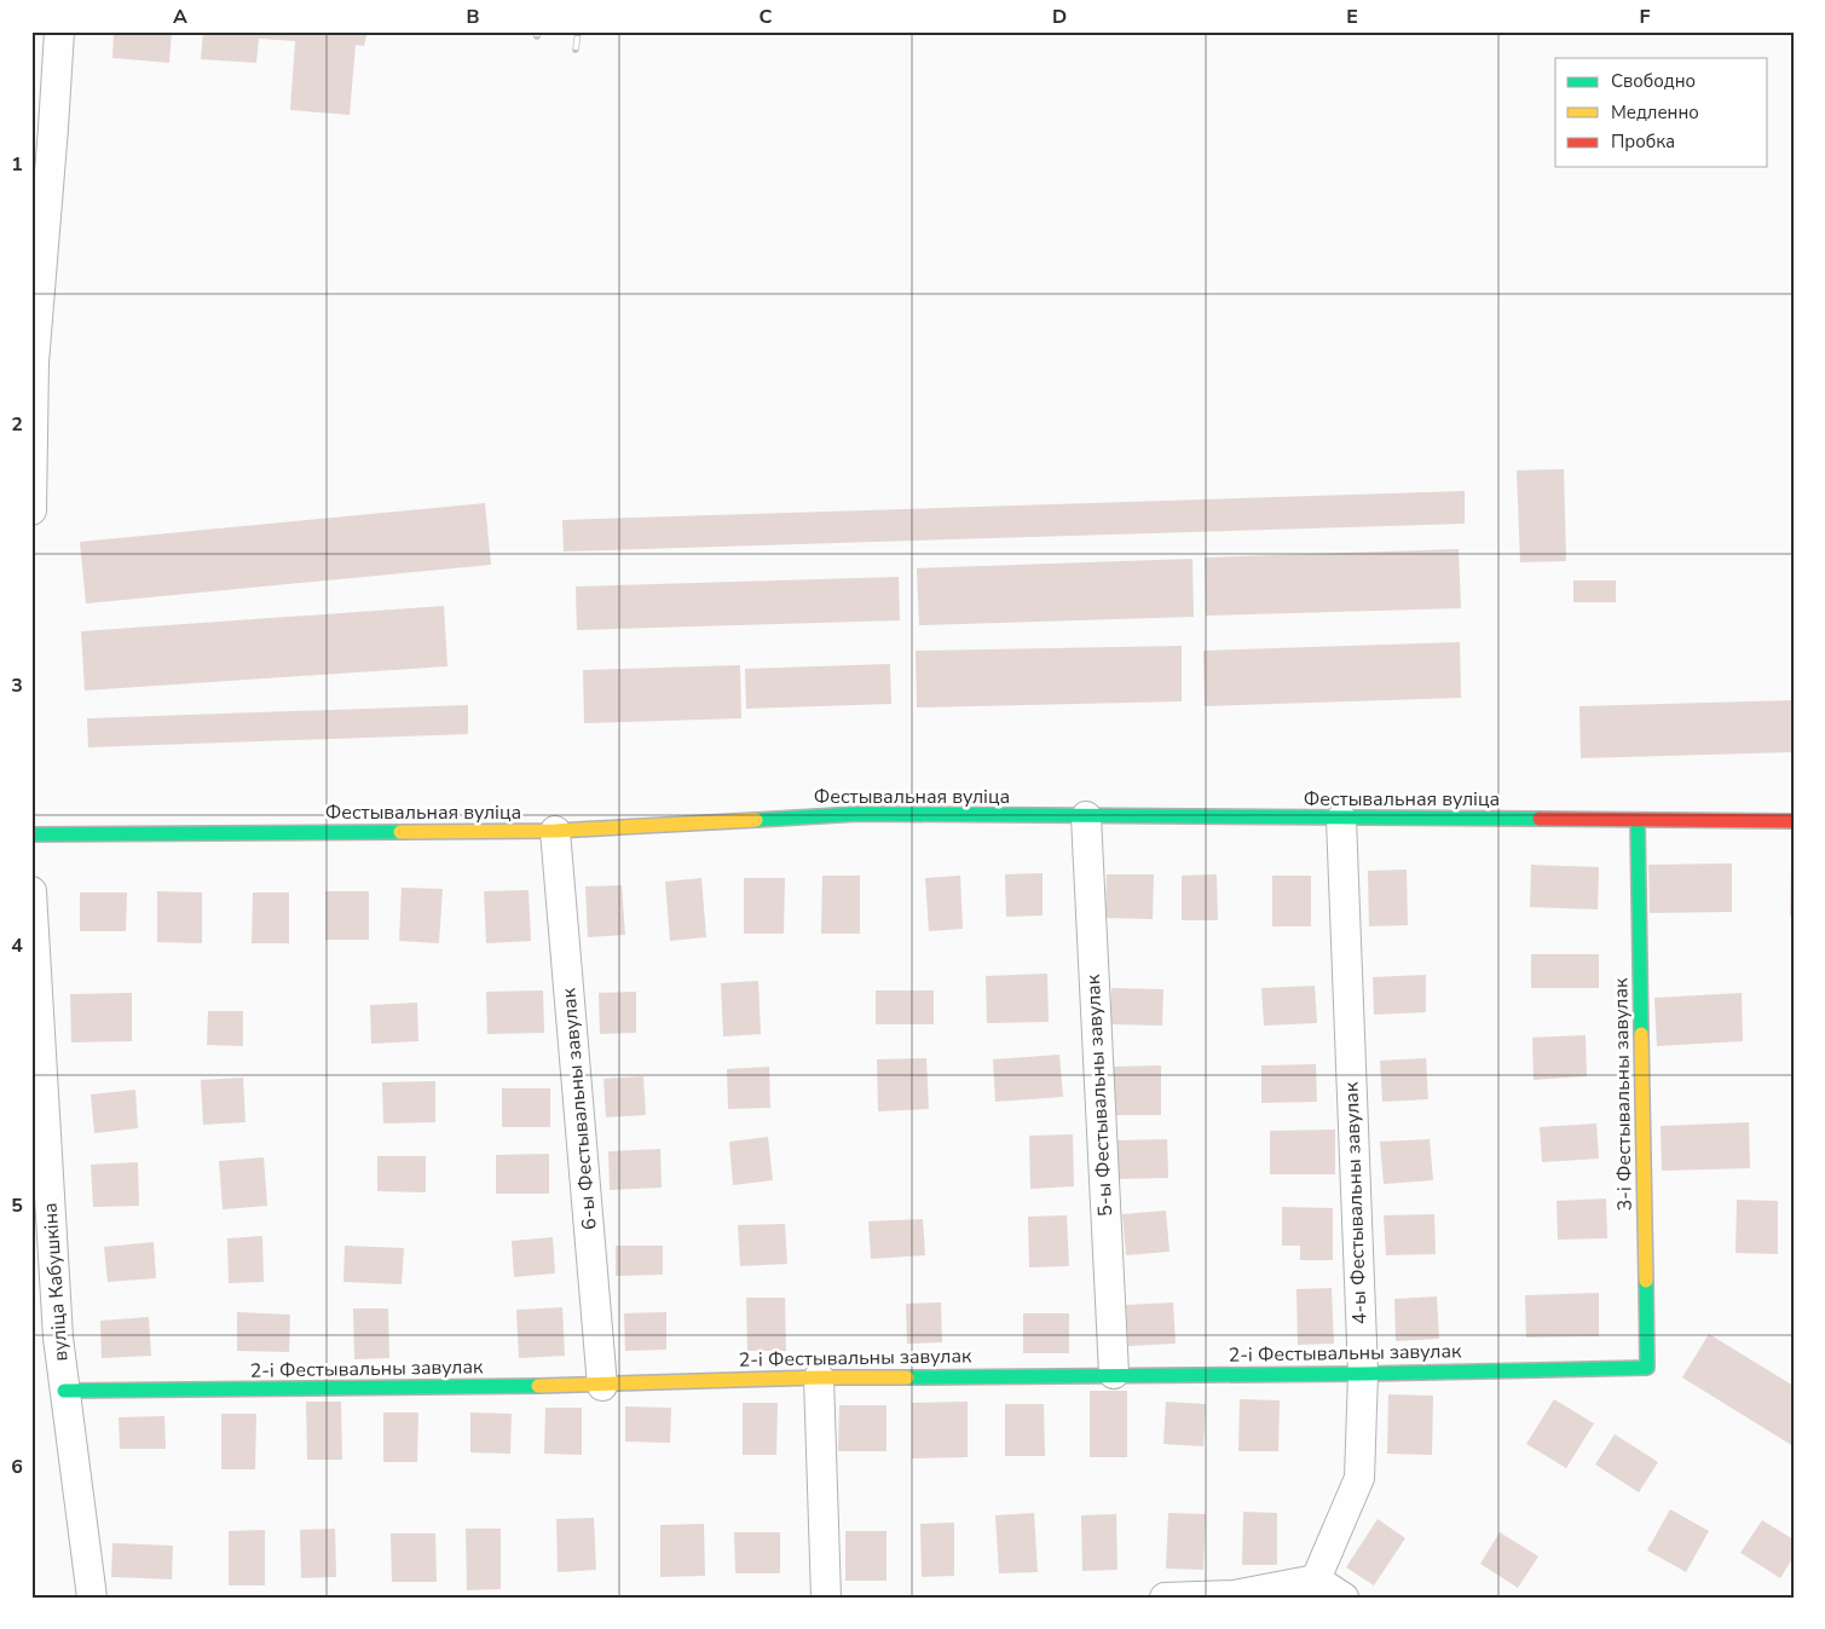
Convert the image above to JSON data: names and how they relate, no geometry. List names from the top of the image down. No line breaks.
{"streets":{"street":["Фестывальная вуліца","3-і Фестывальны завулак","5-ы Фестывальны завулак","6-ы Фестывальны завулак","4-ы Фестывальны завулак","вуліца Кабушкіна","2-і Фестывальны завулак"]},"crossings":[["Фестывальная вуліца","3-і Фестывальны завулак"],["Фестывальная вуліца","5-ы Фестывальны завулак"],["Фестывальная вуліца","6-ы Фестывальны завулак"],["Фестывальная вуліца","4-ы Фестывальны завулак"],["3-і Фестывальны завулак","2-і Фестывальны завулак"],["5-ы Фестывальны завулак","2-і Фестывальны завулак"],["6-ы Фестывальны завулак","2-і Фестывальны завулак"],["4-ы Фестывальны завулак","2-і Фестывальны завулак"],["вуліца Кабушкіна","2-і Фестывальны завулак"]],"legend":["Свободно","Медленно","Пробка"],"grid":{"columns":["A","B","C","D","E","F"],"rows":["1","2","3","4","5","6"]}}
